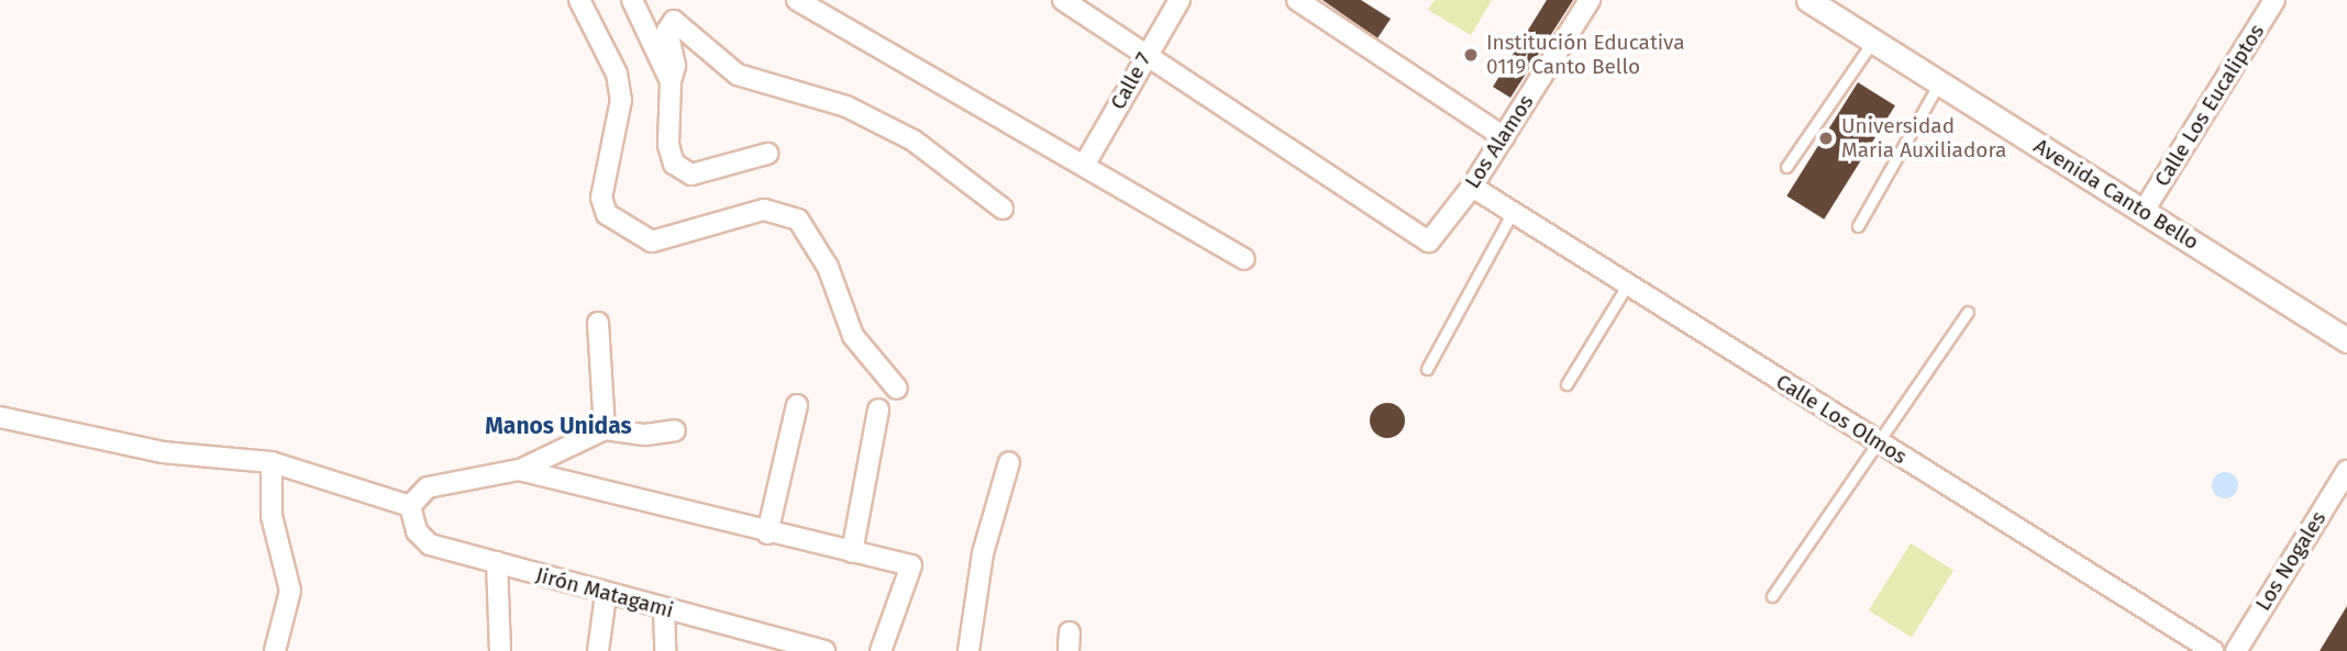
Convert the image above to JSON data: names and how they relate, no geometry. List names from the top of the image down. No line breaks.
{"streets":{"street":["Calle 7","Calle Los Eucaliptos","Los Alamos","Avenida Canto Bello","Calle Los Olmos","Los Nogales","Jirón Matagami"]},"crossings":[["Calle 7","Los Alamos"],["Calle Los Eucaliptos","Avenida Canto Bello"],["Los Alamos","Calle Los Olmos"]],"districts":["Manos Unidas"],"places":["Institución Educativa 0119 Canto Bello","Universidad Maria Auxiliadora"]}
